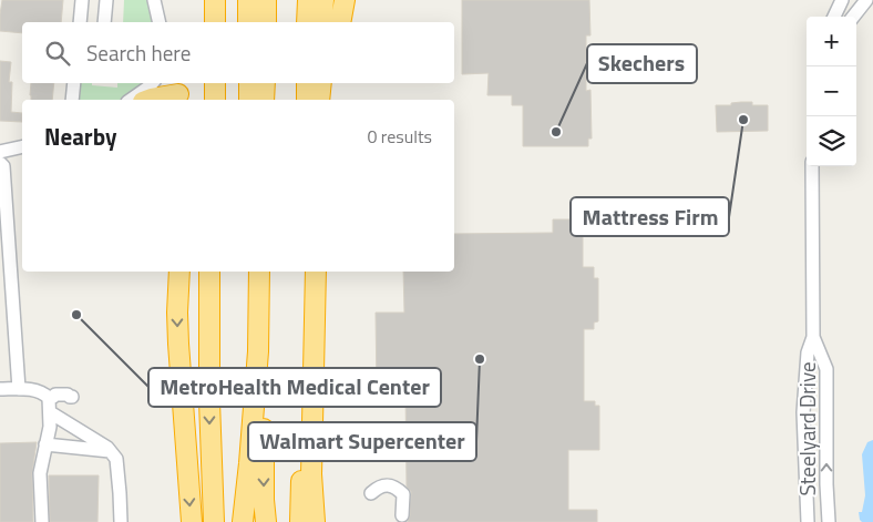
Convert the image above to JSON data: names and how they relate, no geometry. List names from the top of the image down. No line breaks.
{"streets":{"street":["Steelyard Drive"]},"places":["Mattress Firm","Skechers","MetroHealth Medical Center","Walmart Supercenter"],"page":{"map_buttons":["+","−"],"search":"Search here","heading":["Nearby","0 results"]}}
